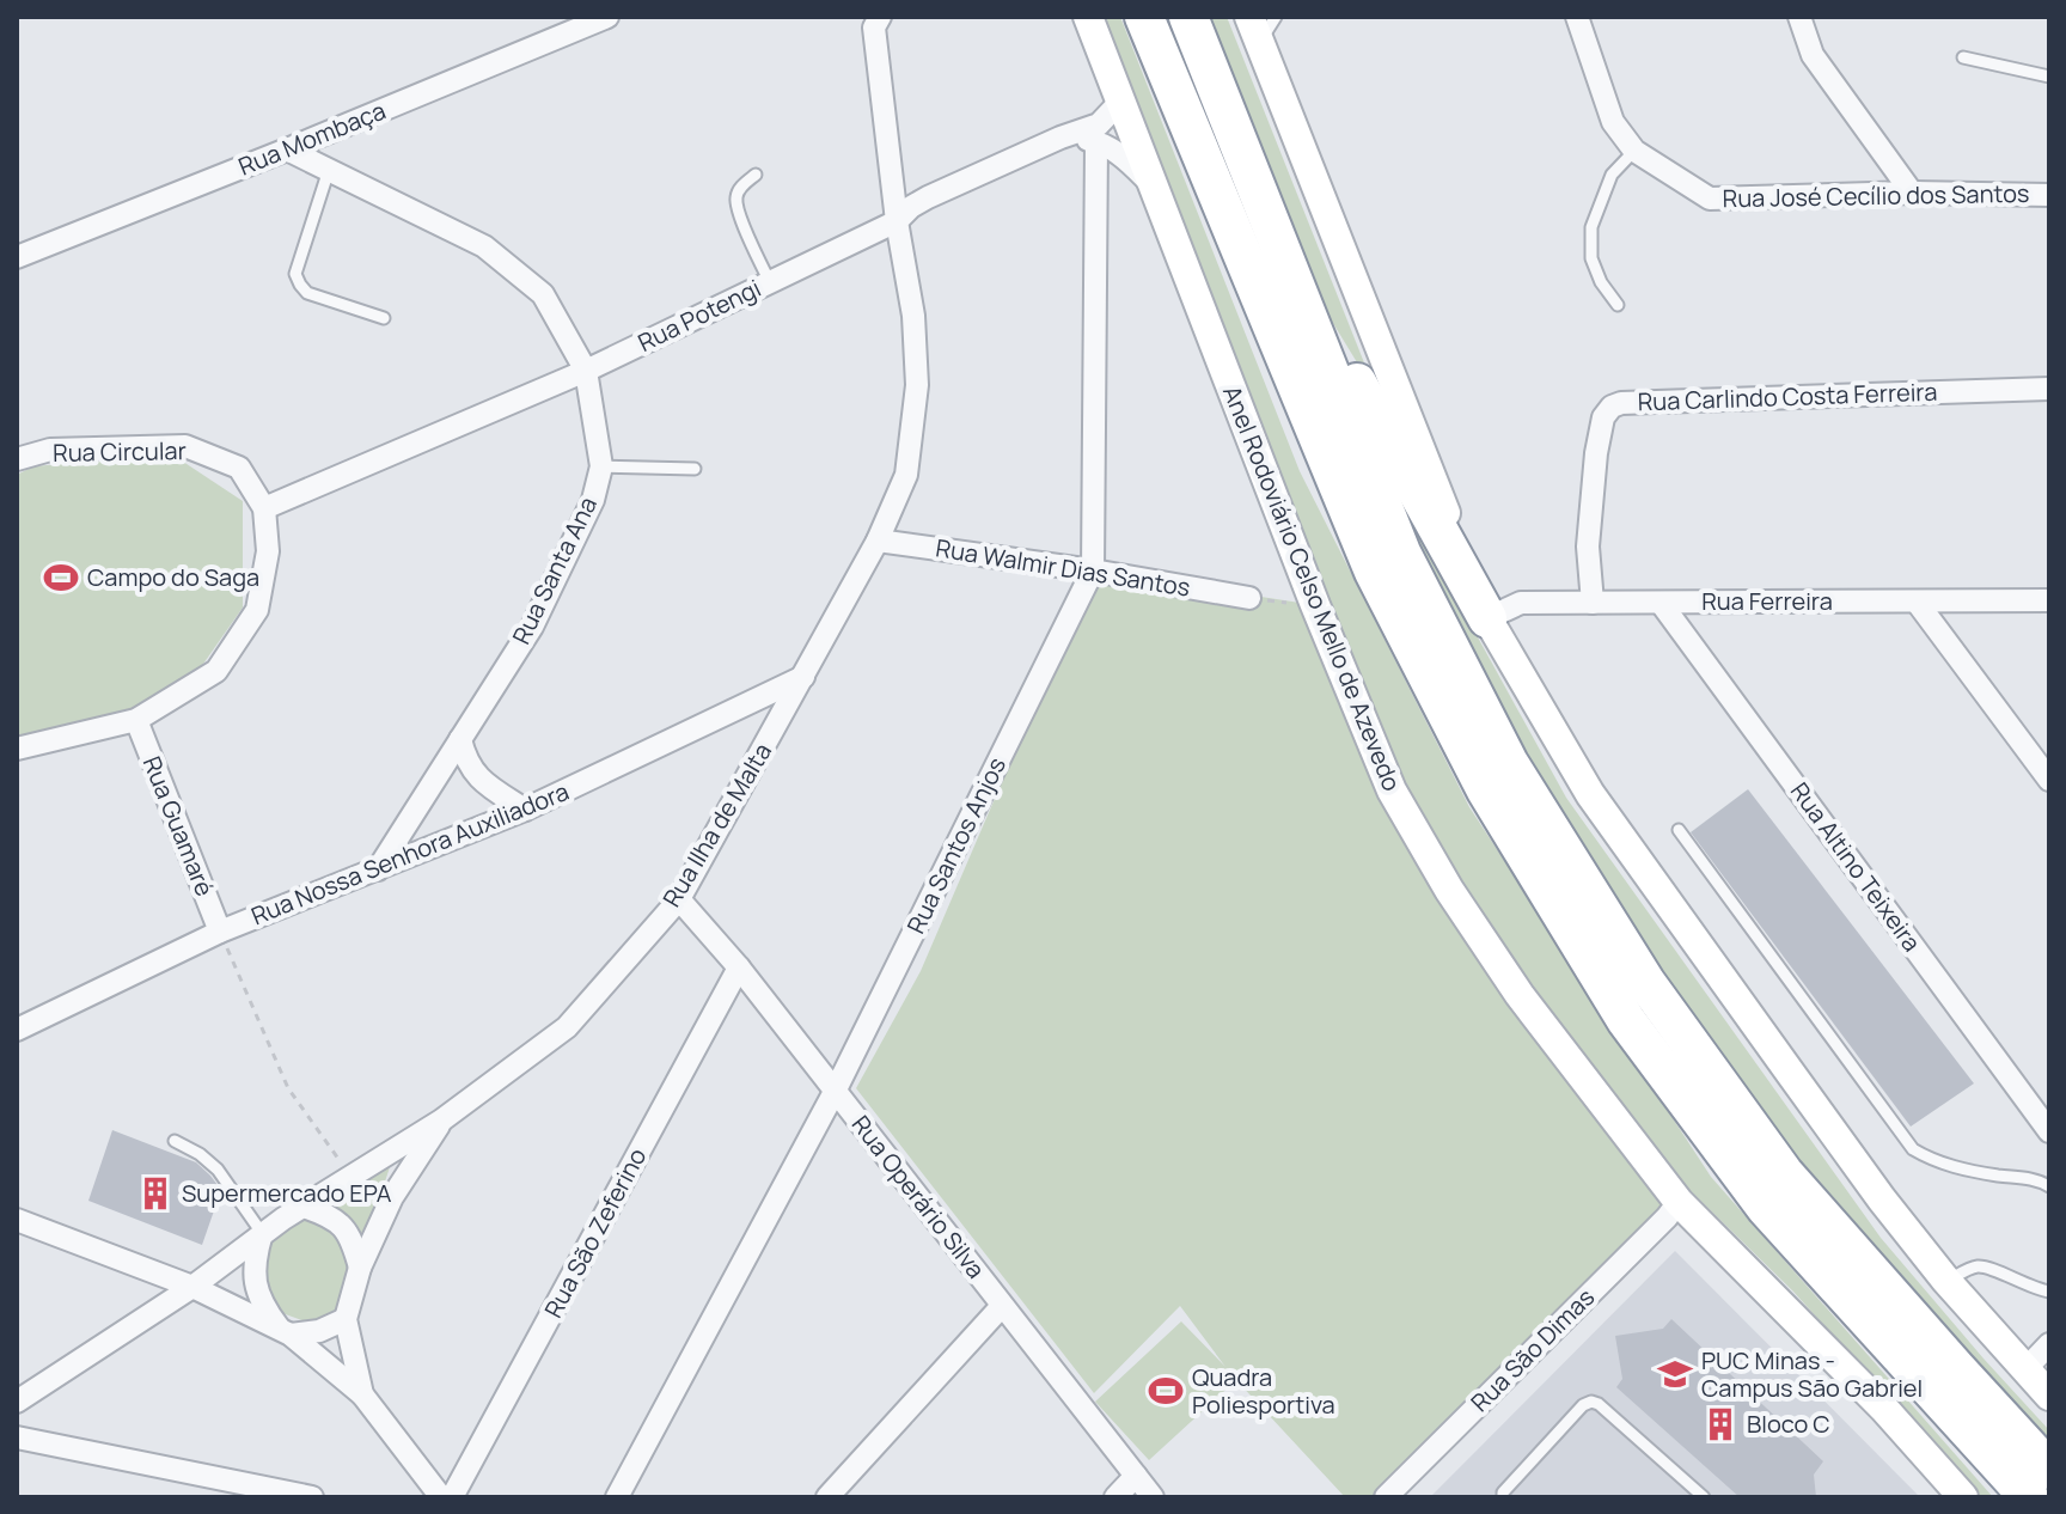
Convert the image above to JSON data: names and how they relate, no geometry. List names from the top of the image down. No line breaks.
{"streets":{"main road":["Anel Rodoviário Celso Mello de Azevedo"],"street":["Rua Mombaça","Rua José Cecílio dos Santos","Rua Potengi","Rua Carlindo Costa Ferreira","Rua Circular","Rua Walmir Dias Santos","Rua Santa Ana","Rua Ferreira","Rua Ilha de Malta","Rua Guamaré","Rua Santos Anjos","Rua Nossa Senhora Auxiliadora","Rua Altino Teixeira","Rua Operário Silva","Rua São Zeferino","Rua São Dimas"]},"crossings":[["Rua Mombaça","Rua Santa Ana"],["Rua Potengi","Rua Circular"],["Rua Potengi","Rua Santa Ana"],["Rua Potengi","Anel Rodoviário Celso Mello de Azevedo"],["Rua Potengi","Rua Ilha de Malta"],["Rua Carlindo Costa Ferreira","Rua Ferreira"],["Rua Circular","Rua Guamaré"],["Rua Walmir Dias Santos","Rua Ilha de Malta"],["Rua Walmir Dias Santos","Rua Santos Anjos"],["Rua Santa Ana","Rua Nossa Senhora Auxiliadora"],["Anel Rodoviário Celso Mello de Azevedo","Rua São Dimas"],["Rua Ferreira","Rua Altino Teixeira"],["Rua Ilha de Malta","Rua Nossa Senhora Auxiliadora"],["Rua Ilha de Malta","Rua Operário Silva"],["Rua Guamaré","Rua Nossa Senhora Auxiliadora"],["Rua Santos Anjos","Rua Operário Silva"],["Rua Operário Silva","Rua São Zeferino"]],"places":{"sports":["Campo do Saga","Quadra Poliesportiva"],"building":["Supermercado EPA","Bloco C"],"school or university":["PUC Minas - Campus São Gabriel"]}}
